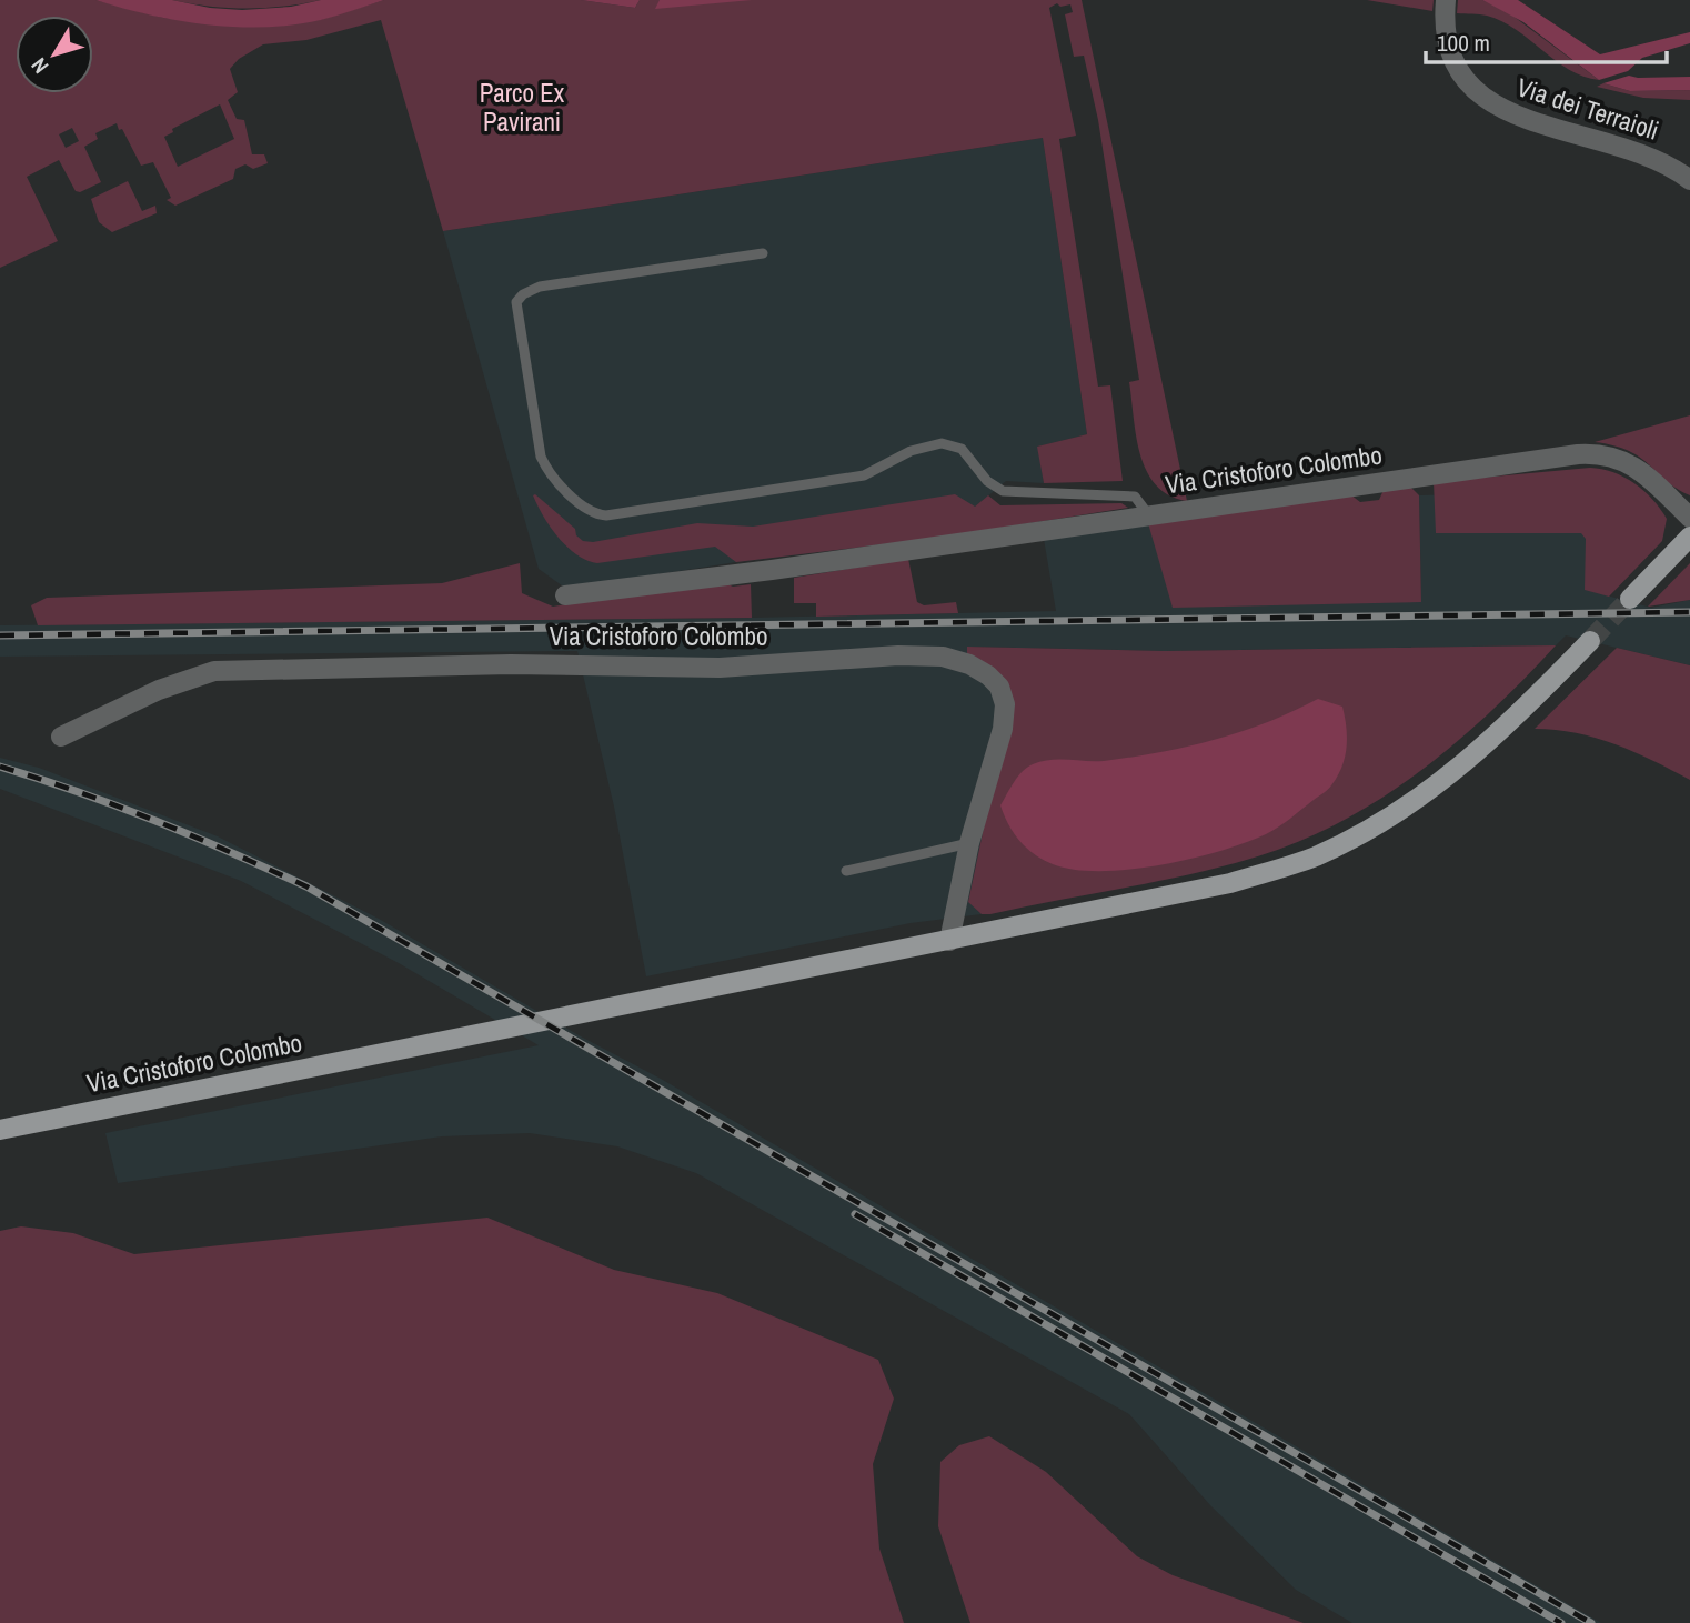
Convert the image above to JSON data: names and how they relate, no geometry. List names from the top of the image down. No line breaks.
{"streets":{"main road":["Via Cristoforo Colombo"],"street":["Via dei Terraioli"]},"parks":["Parco Ex Pavirani"],"scale_bar":"100 m","north":"bottom left"}
